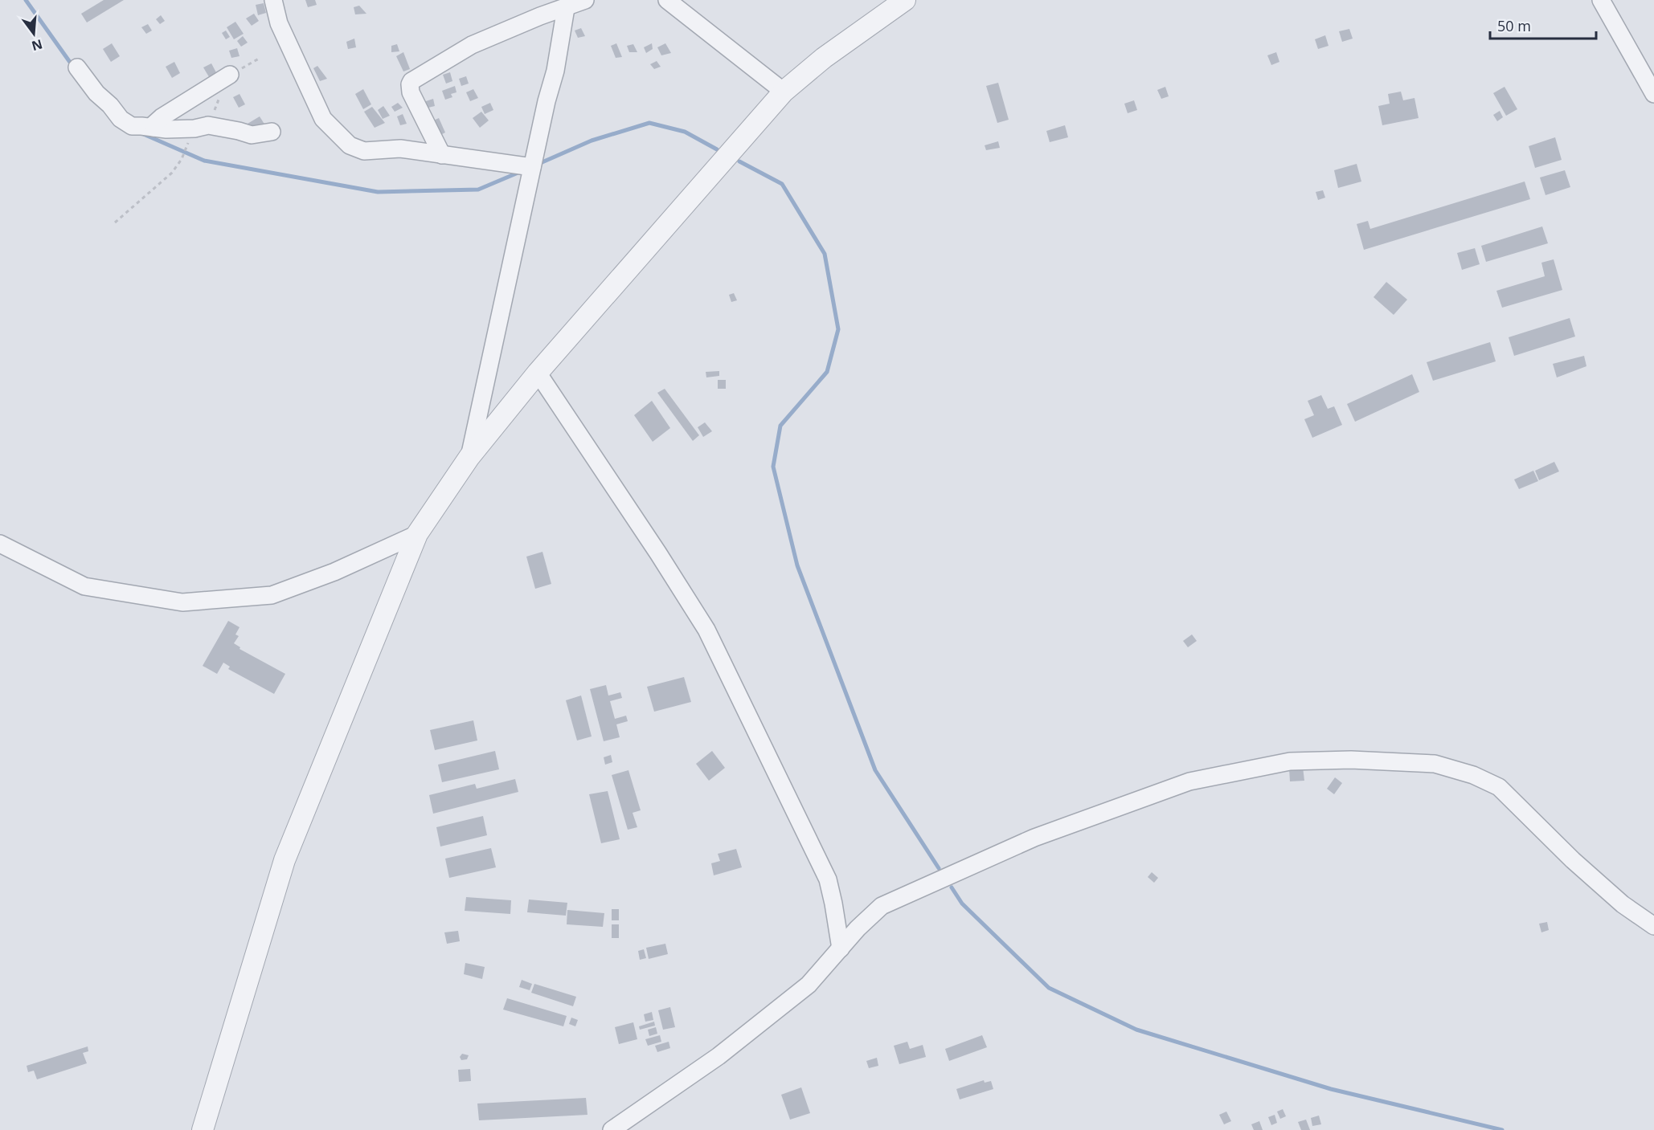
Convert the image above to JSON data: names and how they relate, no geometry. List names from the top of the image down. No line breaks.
{"scale_bar":"50 m","north":"bottom"}
